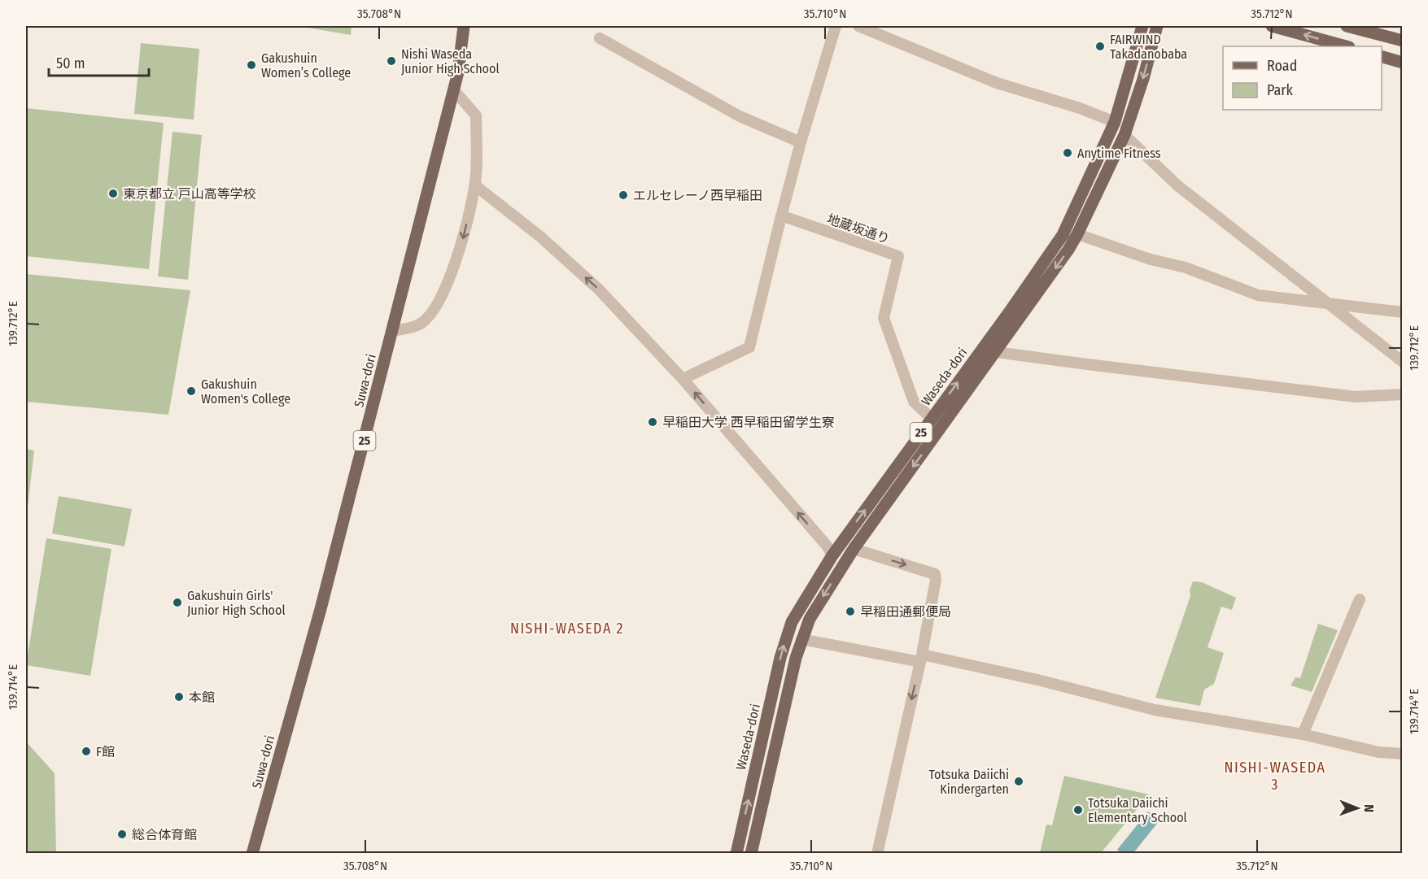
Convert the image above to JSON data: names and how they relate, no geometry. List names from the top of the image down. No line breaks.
{"streets":{"main road":["Waseda-dori","Suwa-dori","25"],"street":["地蔵坂通り"]},"crossings":[["地蔵坂通り","Waseda-dori"]],"districts":["NISHI-WASEDA 2","NISHI-WASEDA 3"],"places":["FAIRWIND Takadanobaba","Nishi Waseda Junior High School","Gakushuin Women’s College","Anytime Fitness","東京都立 戸山高等学校","エルセレーノ西早稲田","Gakushuin Women's College","早稲田大学 西早稲田留学生寮","Gakushuin Girls' Junior High School","早稲田通郵便局","本館","F館","Totsuka Daiichi Kindergarten","Totsuka Daiichi Elementary School","総合体育館"],"legend":["Road","Park"],"scale_bar":"50 m","north":"right","coordinates":["35.708°N","35.710°N","35.712°N","139.712°E","139.714°E"]}
